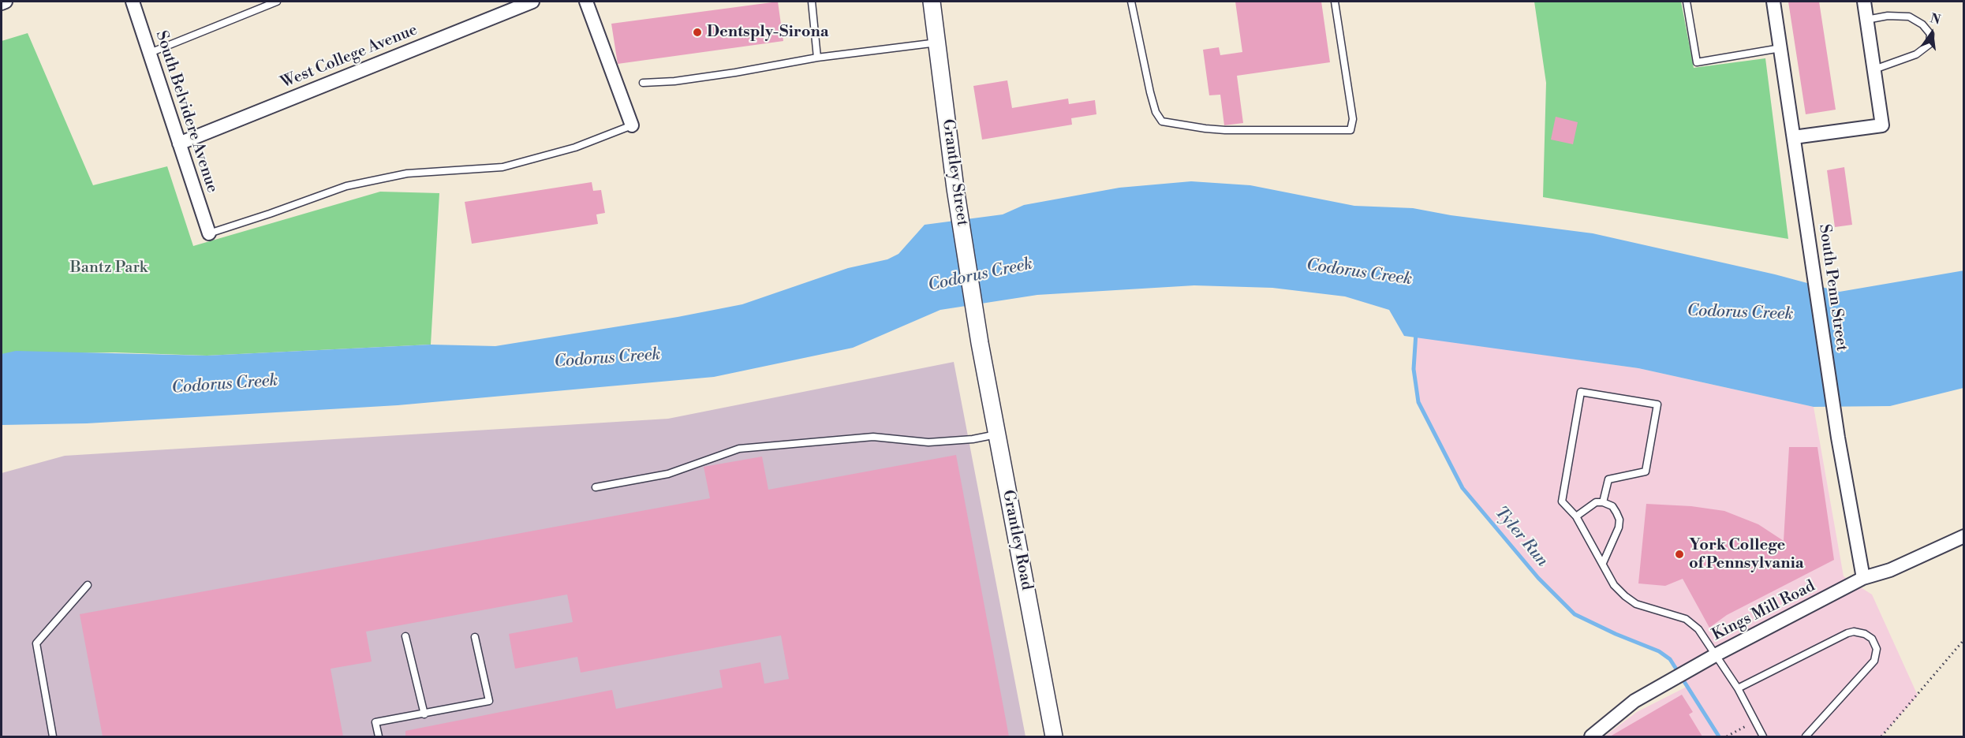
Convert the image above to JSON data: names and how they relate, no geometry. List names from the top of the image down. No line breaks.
{"streets":{"street":["West College Avenue","South Belvidere Avenue","Grantley Street","South Penn Street","Grantley Road","Kings Mill Road"]},"crossings":[["West College Avenue","South Belvidere Avenue"],["Grantley Street","Grantley Road"],["South Penn Street","Kings Mill Road"]],"water":["Codorus Creek","Tyler Run"],"parks":["Bantz Park"],"places":["Dentsply-Sirona","York College of Pennsylvania"],"north":"top"}
